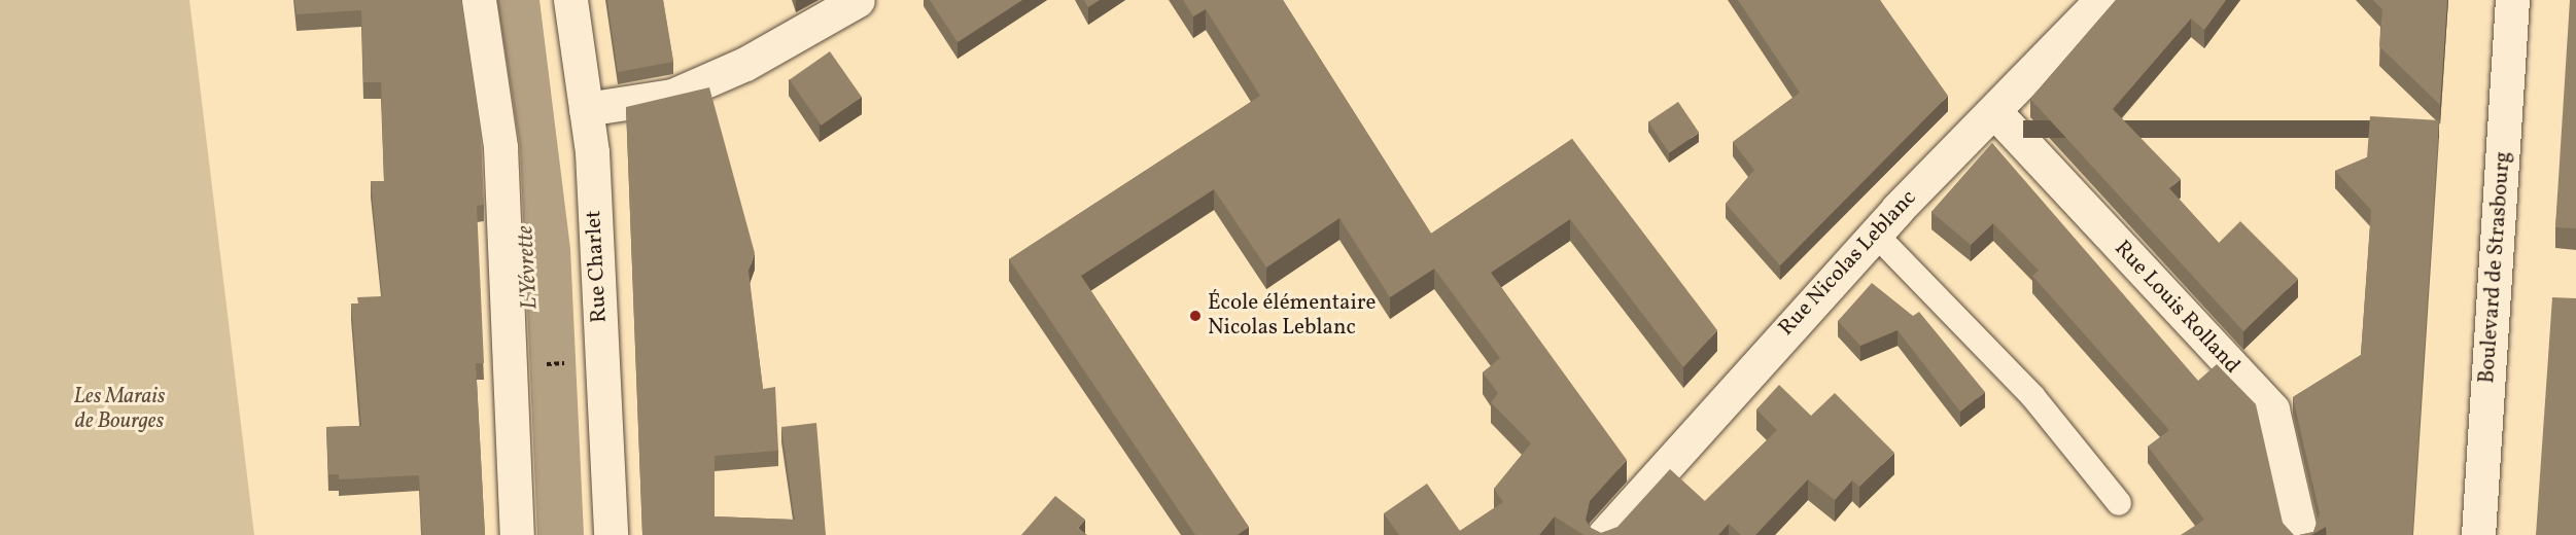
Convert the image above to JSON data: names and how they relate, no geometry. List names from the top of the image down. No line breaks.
{"streets":{"street":["Rue Nicolas Leblanc","Rue Charlet","Boulevard de Strasbourg","Rue Louis Rolland"]},"crossings":[["Rue Nicolas Leblanc","Rue Louis Rolland"]],"water":["L'Yévrette"],"parks":["Les Marais de Bourges"],"places":["École élémentaire Nicolas Leblanc"]}
